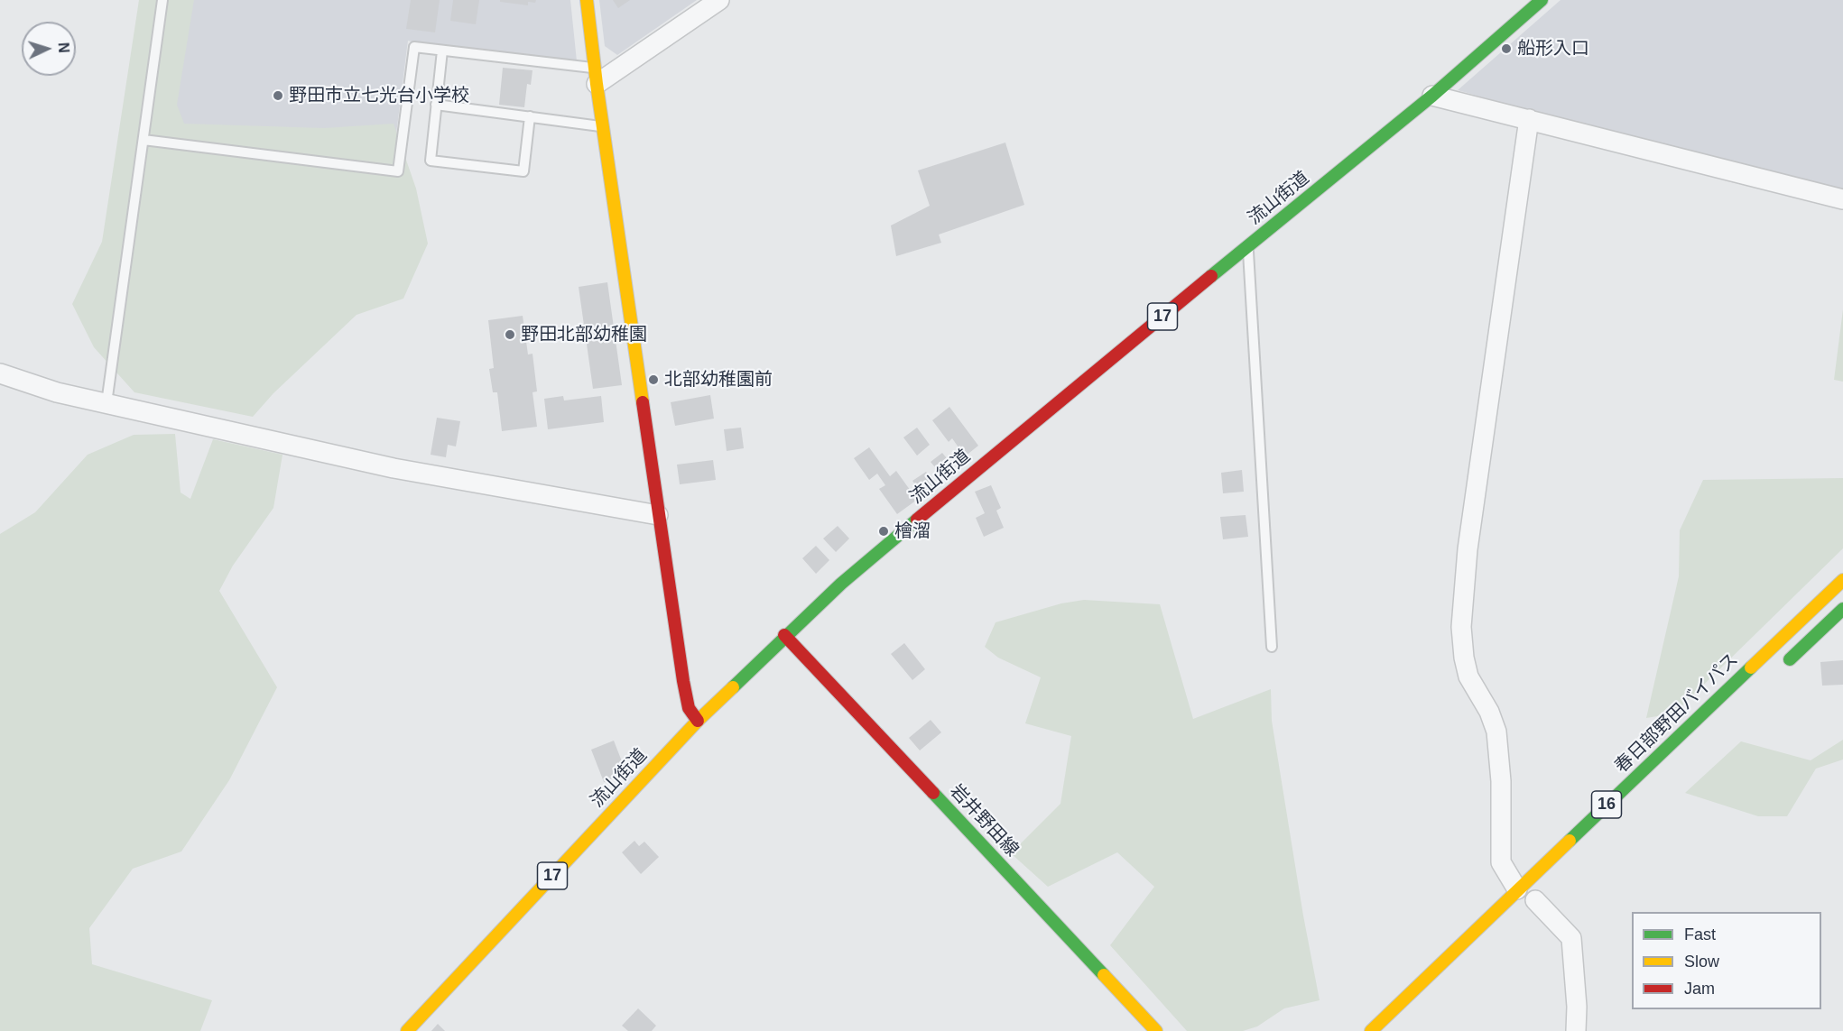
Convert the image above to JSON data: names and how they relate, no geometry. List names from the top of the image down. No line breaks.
{"streets":{"main road":["流山街道","17","春日部野田バイパス","16","岩井野田線"]},"crossings":[["流山街道","岩井野田線"]],"places":["船形入口","野田市立七光台小学校","野田北部幼稚園","北部幼稚園前","檜溜"],"legend":["Fast","Slow","Jam"],"north":"right"}
